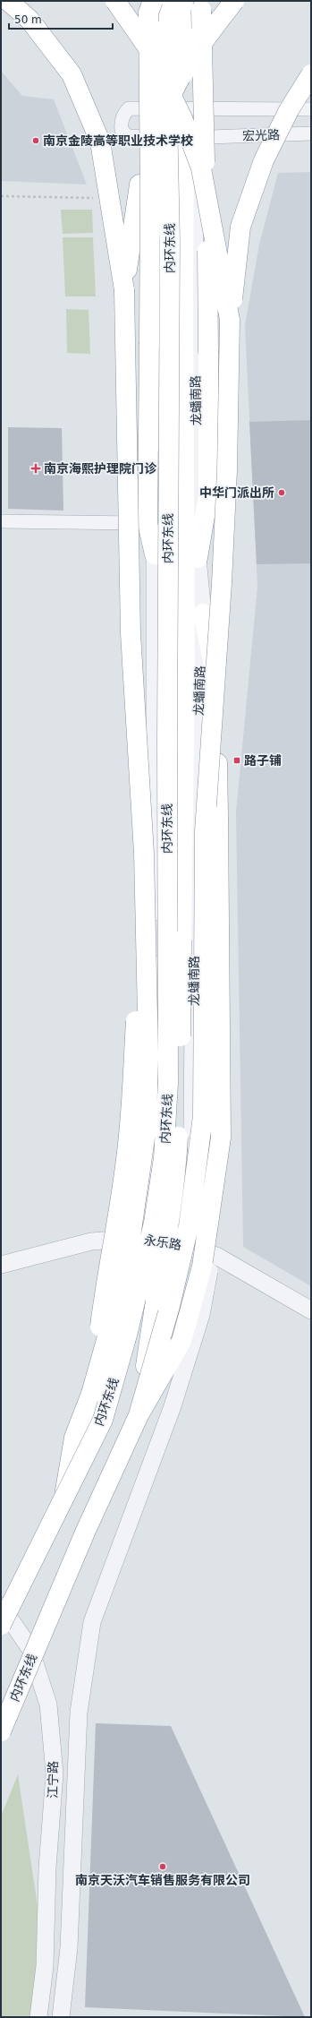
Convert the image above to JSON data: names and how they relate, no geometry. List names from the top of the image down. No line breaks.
{"streets":{"highway":["内环东线"],"street":["宏光路","龙蟠南路","永乐路","江宁路"]},"crossings":[["宏光路","龙蟠南路"],["龙蟠南路","永乐路"]],"places":{"other":["南京金陵高等职业技术学校","中华门派出所","南京天沃汽车销售服务有限公司"],"health":["南京海熙护理院门诊"],"transit":["路子铺"]},"scale_bar":"50 m"}
